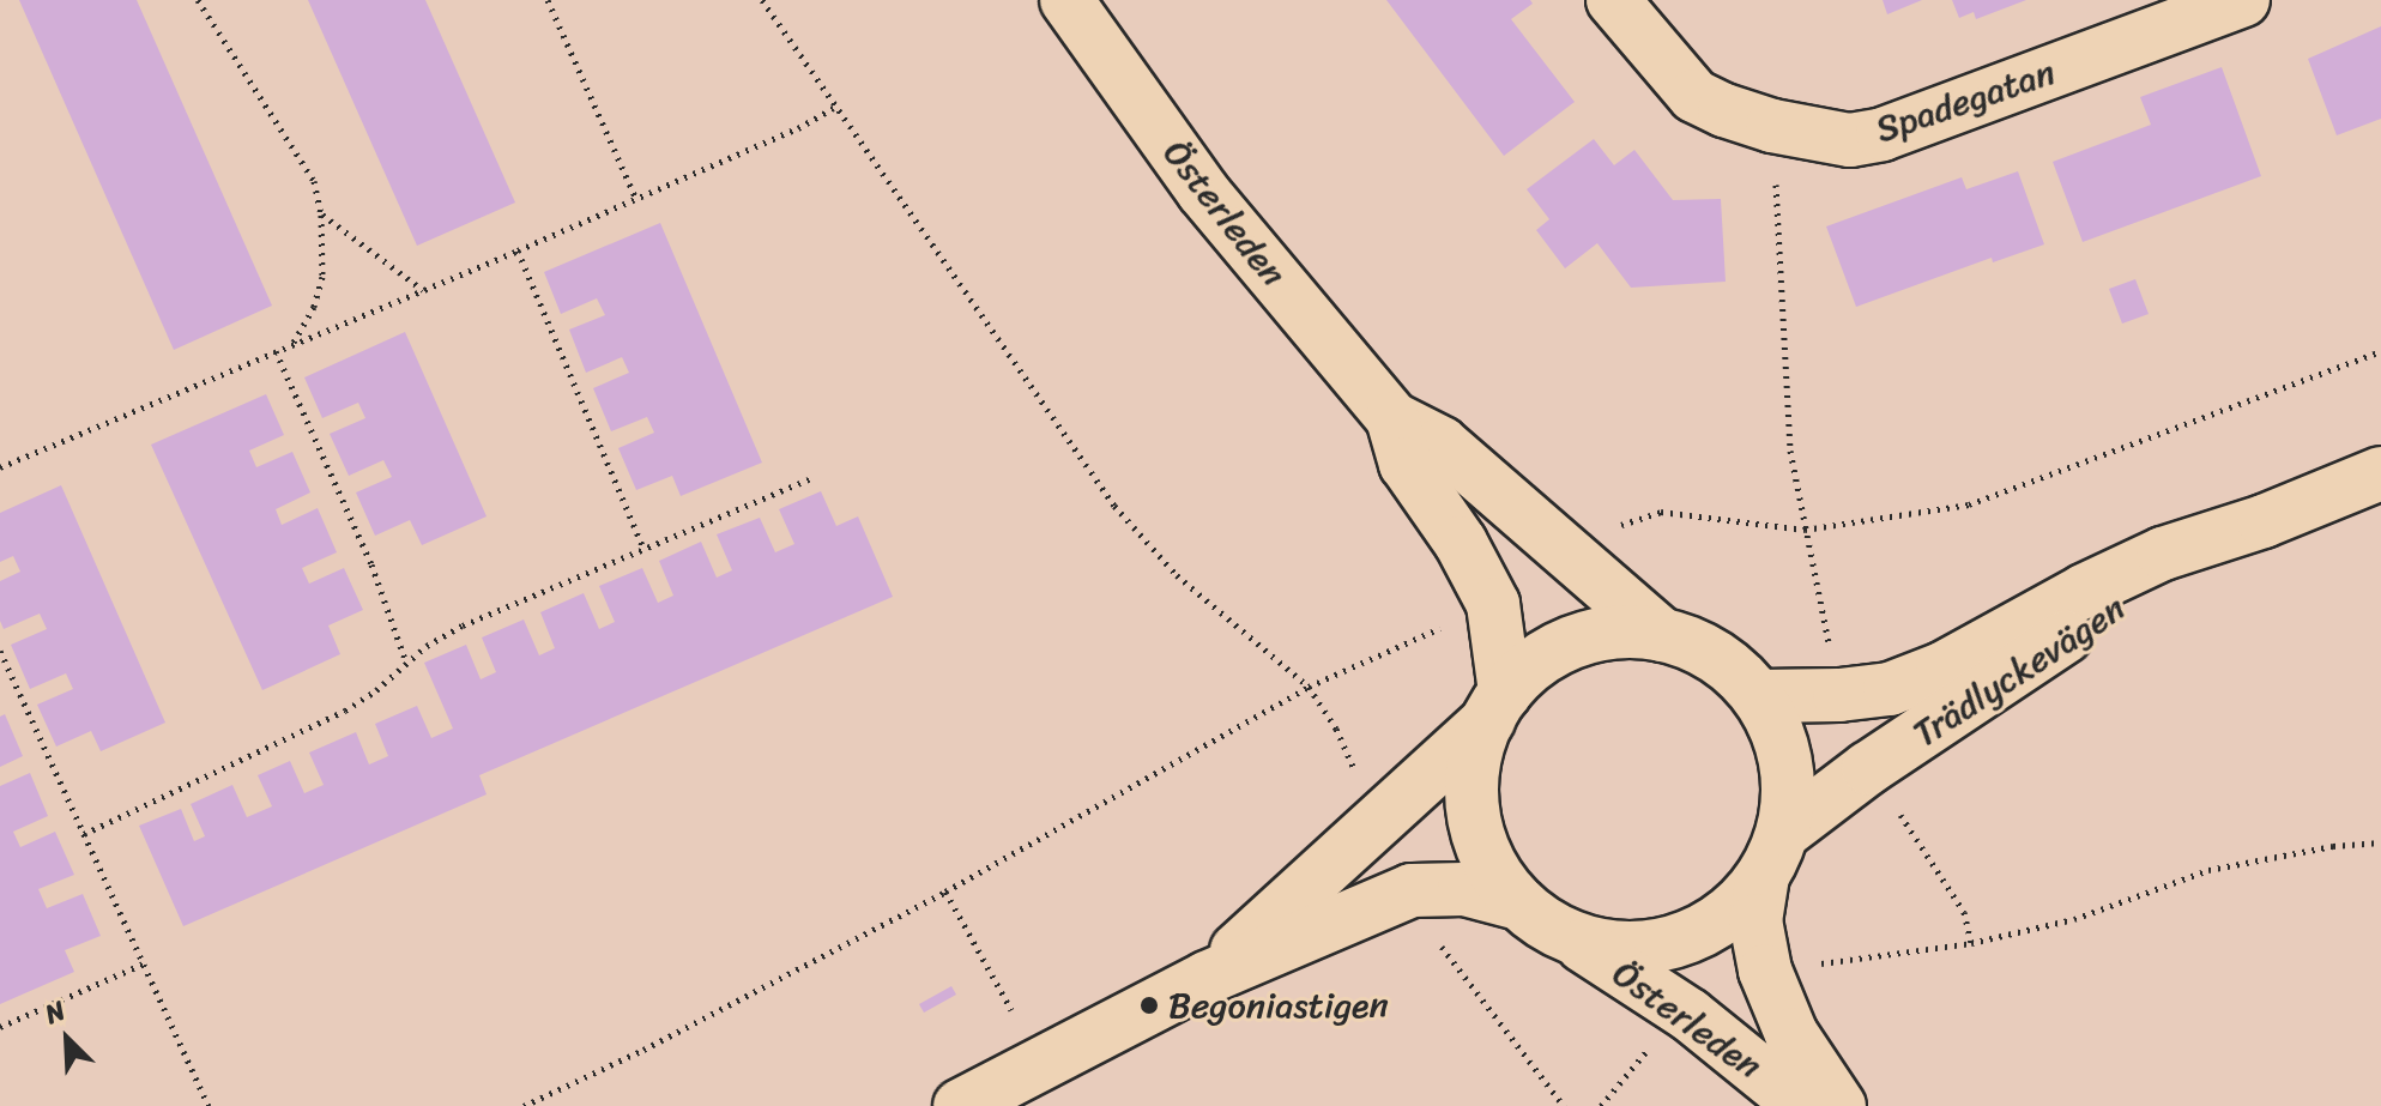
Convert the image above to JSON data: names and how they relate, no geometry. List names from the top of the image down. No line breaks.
{"streets":{"street":["Spadegatan","Österleden","Trädlyckevägen"]},"crossings":[["Österleden","Trädlyckevägen"]],"places":["Begoniastigen"],"north":"top left"}
